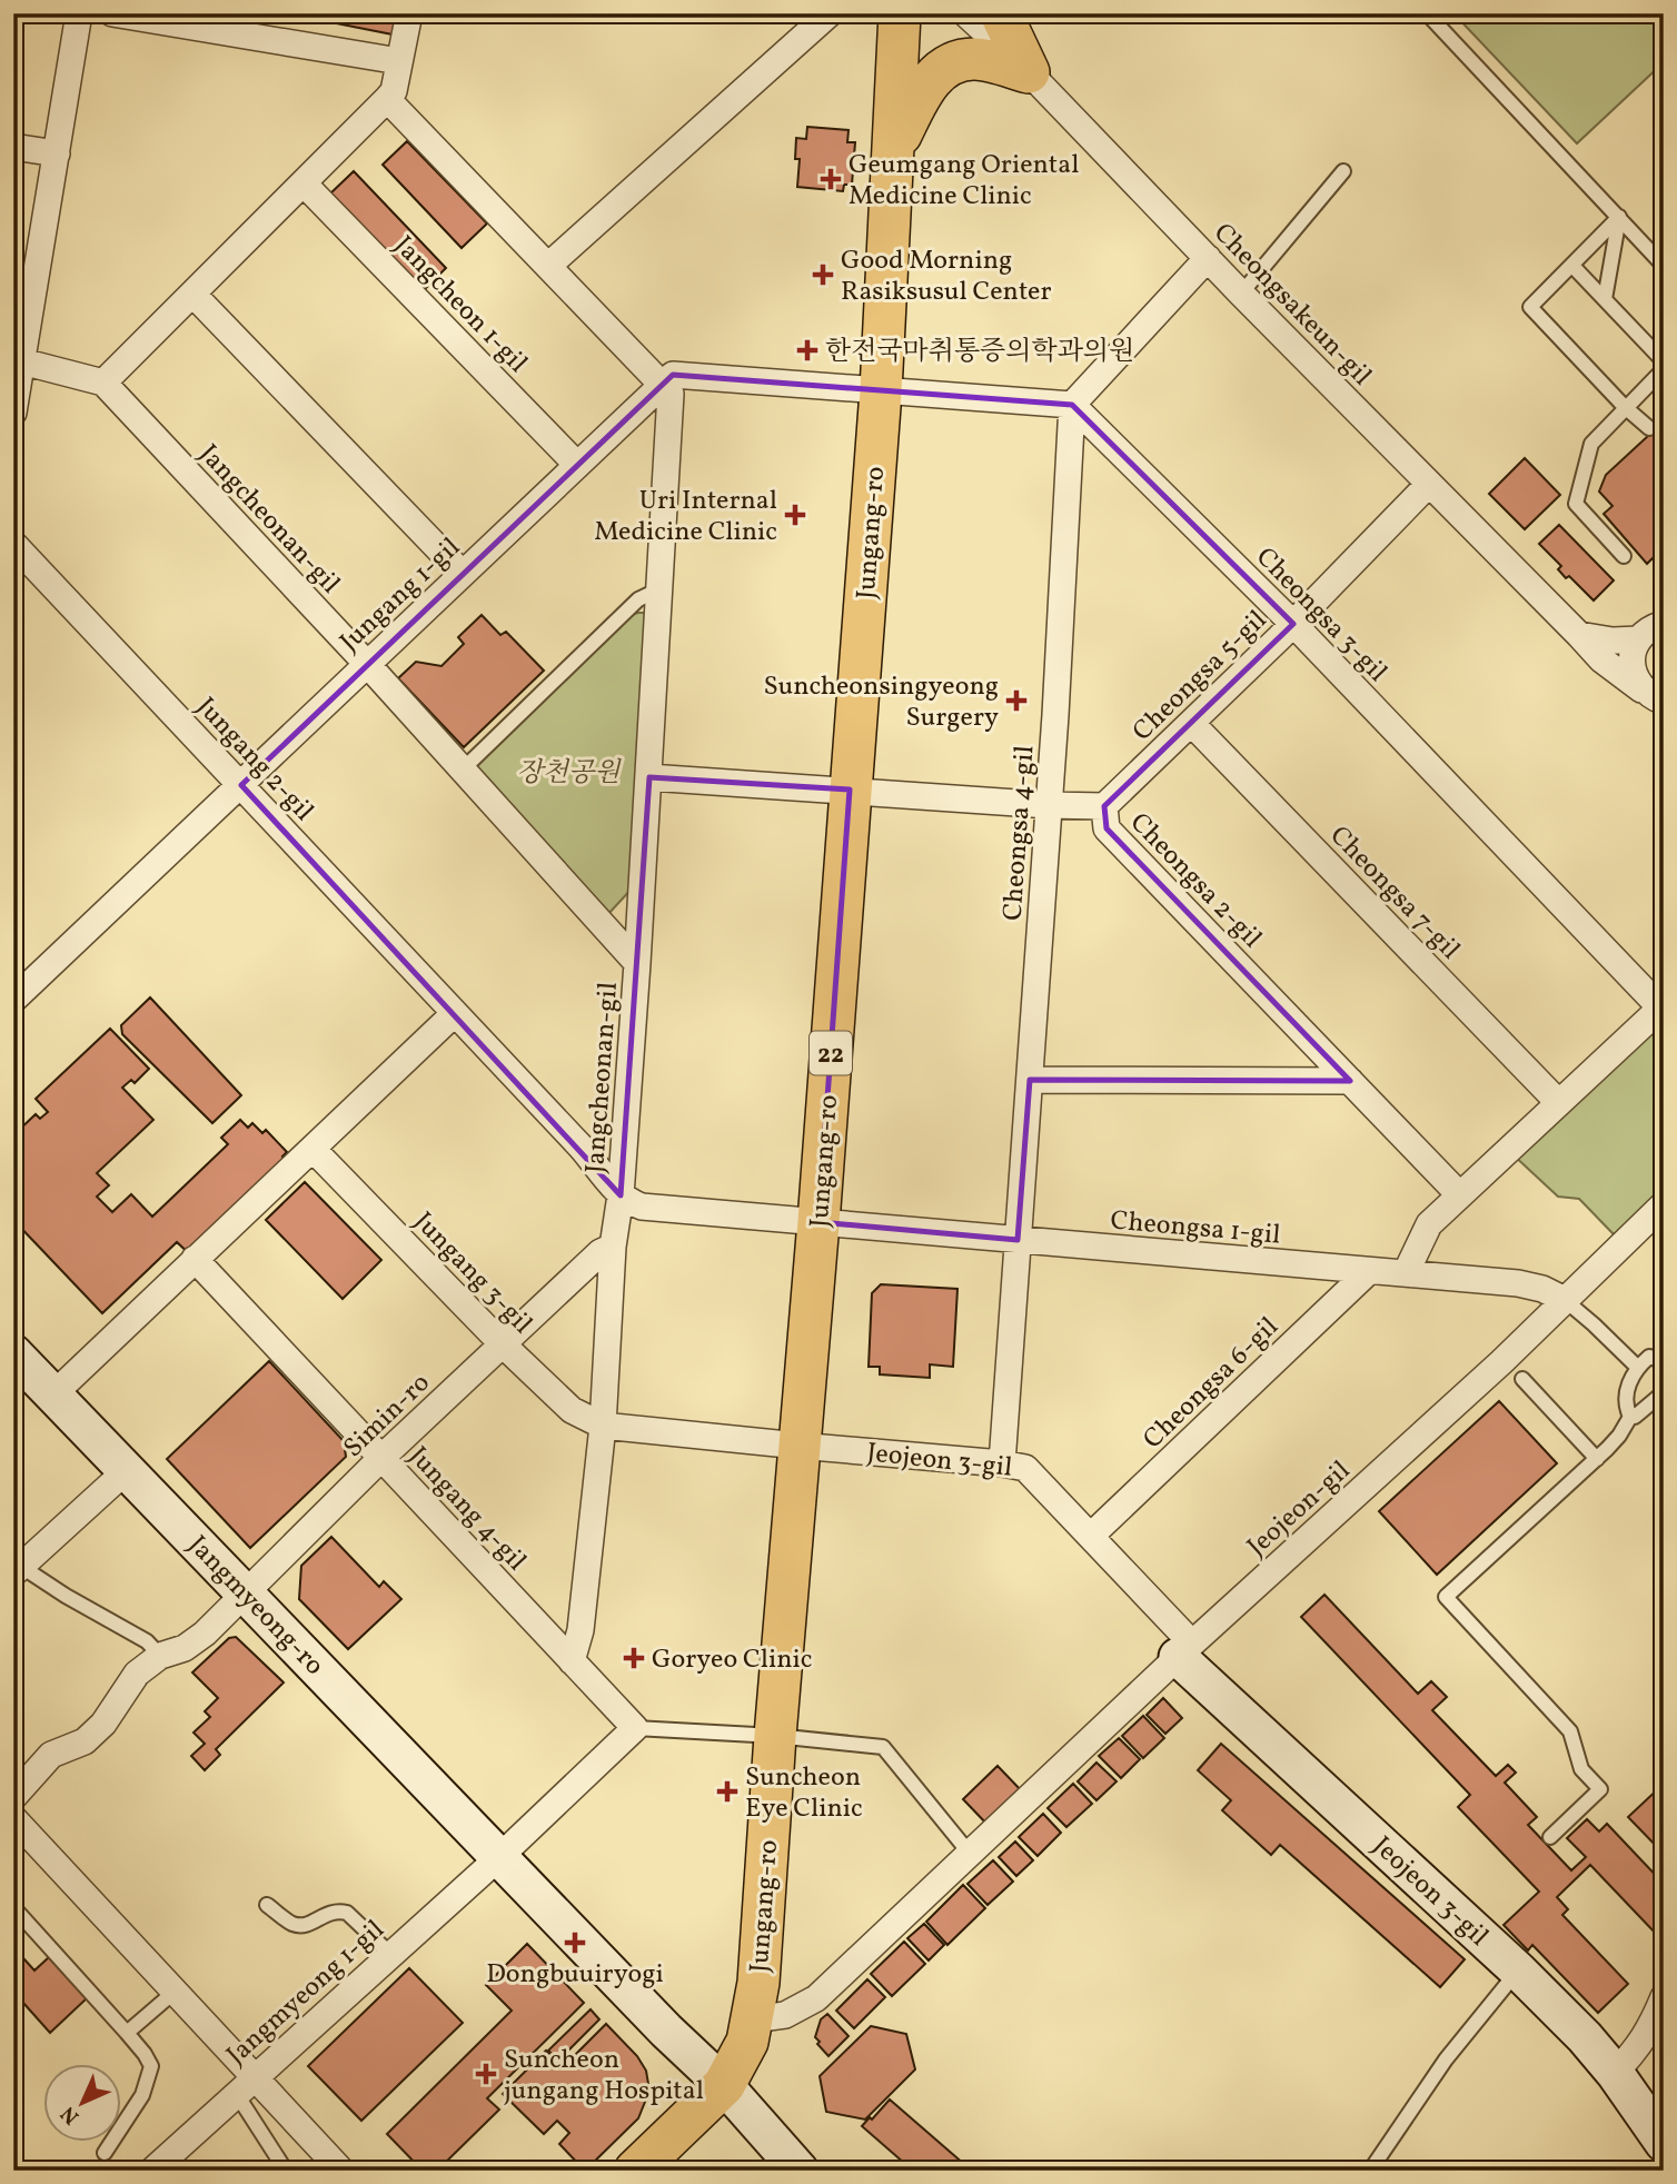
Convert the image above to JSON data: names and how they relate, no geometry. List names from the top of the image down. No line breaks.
{"streets":{"main road":["Jungang-ro","22"],"street":["Jangcheon 1-gil","Cheongsakeun-gil","Jangcheonan-gil","Jungang 1-gil","Cheongsa 3-gil","Cheongsa 5-gil","Jungang 2-gil","Cheongsa 4-gil","Cheongsa 2-gil","Cheongsa 7-gil","Cheongsa 1-gil","Jungang 3-gil","Cheongsa 6-gil","Simin-ro","Jeojeon 3-gil","Jungang 4-gil","Jeojeon-gil","Jangmyeong-ro","Jangmyeong 1-gil"]},"crossings":[["Jangcheon 1-gil","Jungang 1-gil"],["Cheongsakeun-gil","Cheongsa 5-gil"],["Jangcheonan-gil","Jungang 1-gil"],["Jangcheonan-gil","Jungang 2-gil"],["Jangcheonan-gil","Cheongsa 2-gil"],["Jungang-ro","Cheongsa 2-gil"],["Jungang-ro","Cheongsa 1-gil"],["Jungang-ro","Jungang 3-gil"],["Jungang-ro","Jeojeon 3-gil"],["Jungang-ro","Jeojeon-gil"],["Jungang-ro","Jangmyeong-ro"],["Jungang 1-gil","Jungang 2-gil"],["Cheongsa 3-gil","Cheongsa 5-gil"],["Cheongsa 3-gil","Cheongsa 4-gil"],["Cheongsa 5-gil","Cheongsa 2-gil"],["Cheongsa 5-gil","Cheongsa 7-gil"],["Cheongsa 4-gil","Cheongsa 2-gil"],["Cheongsa 4-gil","Cheongsa 1-gil"],["Cheongsa 4-gil","Jeojeon 3-gil"],["Cheongsa 1-gil","Cheongsa 6-gil"],["Cheongsa 1-gil","Jeojeon-gil"],["Jungang 3-gil","Simin-ro"],["Jungang 3-gil","Jeojeon 3-gil"],["Cheongsa 6-gil","Jeojeon 3-gil"],["Simin-ro","Jungang 4-gil"],["Simin-ro","Jangmyeong-ro"],["Jeojeon 3-gil","Jeojeon-gil"],["Jangmyeong-ro","Jangmyeong 1-gil"]],"parks":["장천공원"],"places":{"health":["Geumgang Oriental Medicine Clinic","Good Morning Rasiksusul Center","한전국마취통증의학과의원","Uri Internal Medicine Clinic","Suncheonsingyeong Surgery","Goryeo Clinic","Suncheon Eye Clinic","Dongbuuiryogi","Suncheon jungang Hospital"]},"north":"bottom left"}
